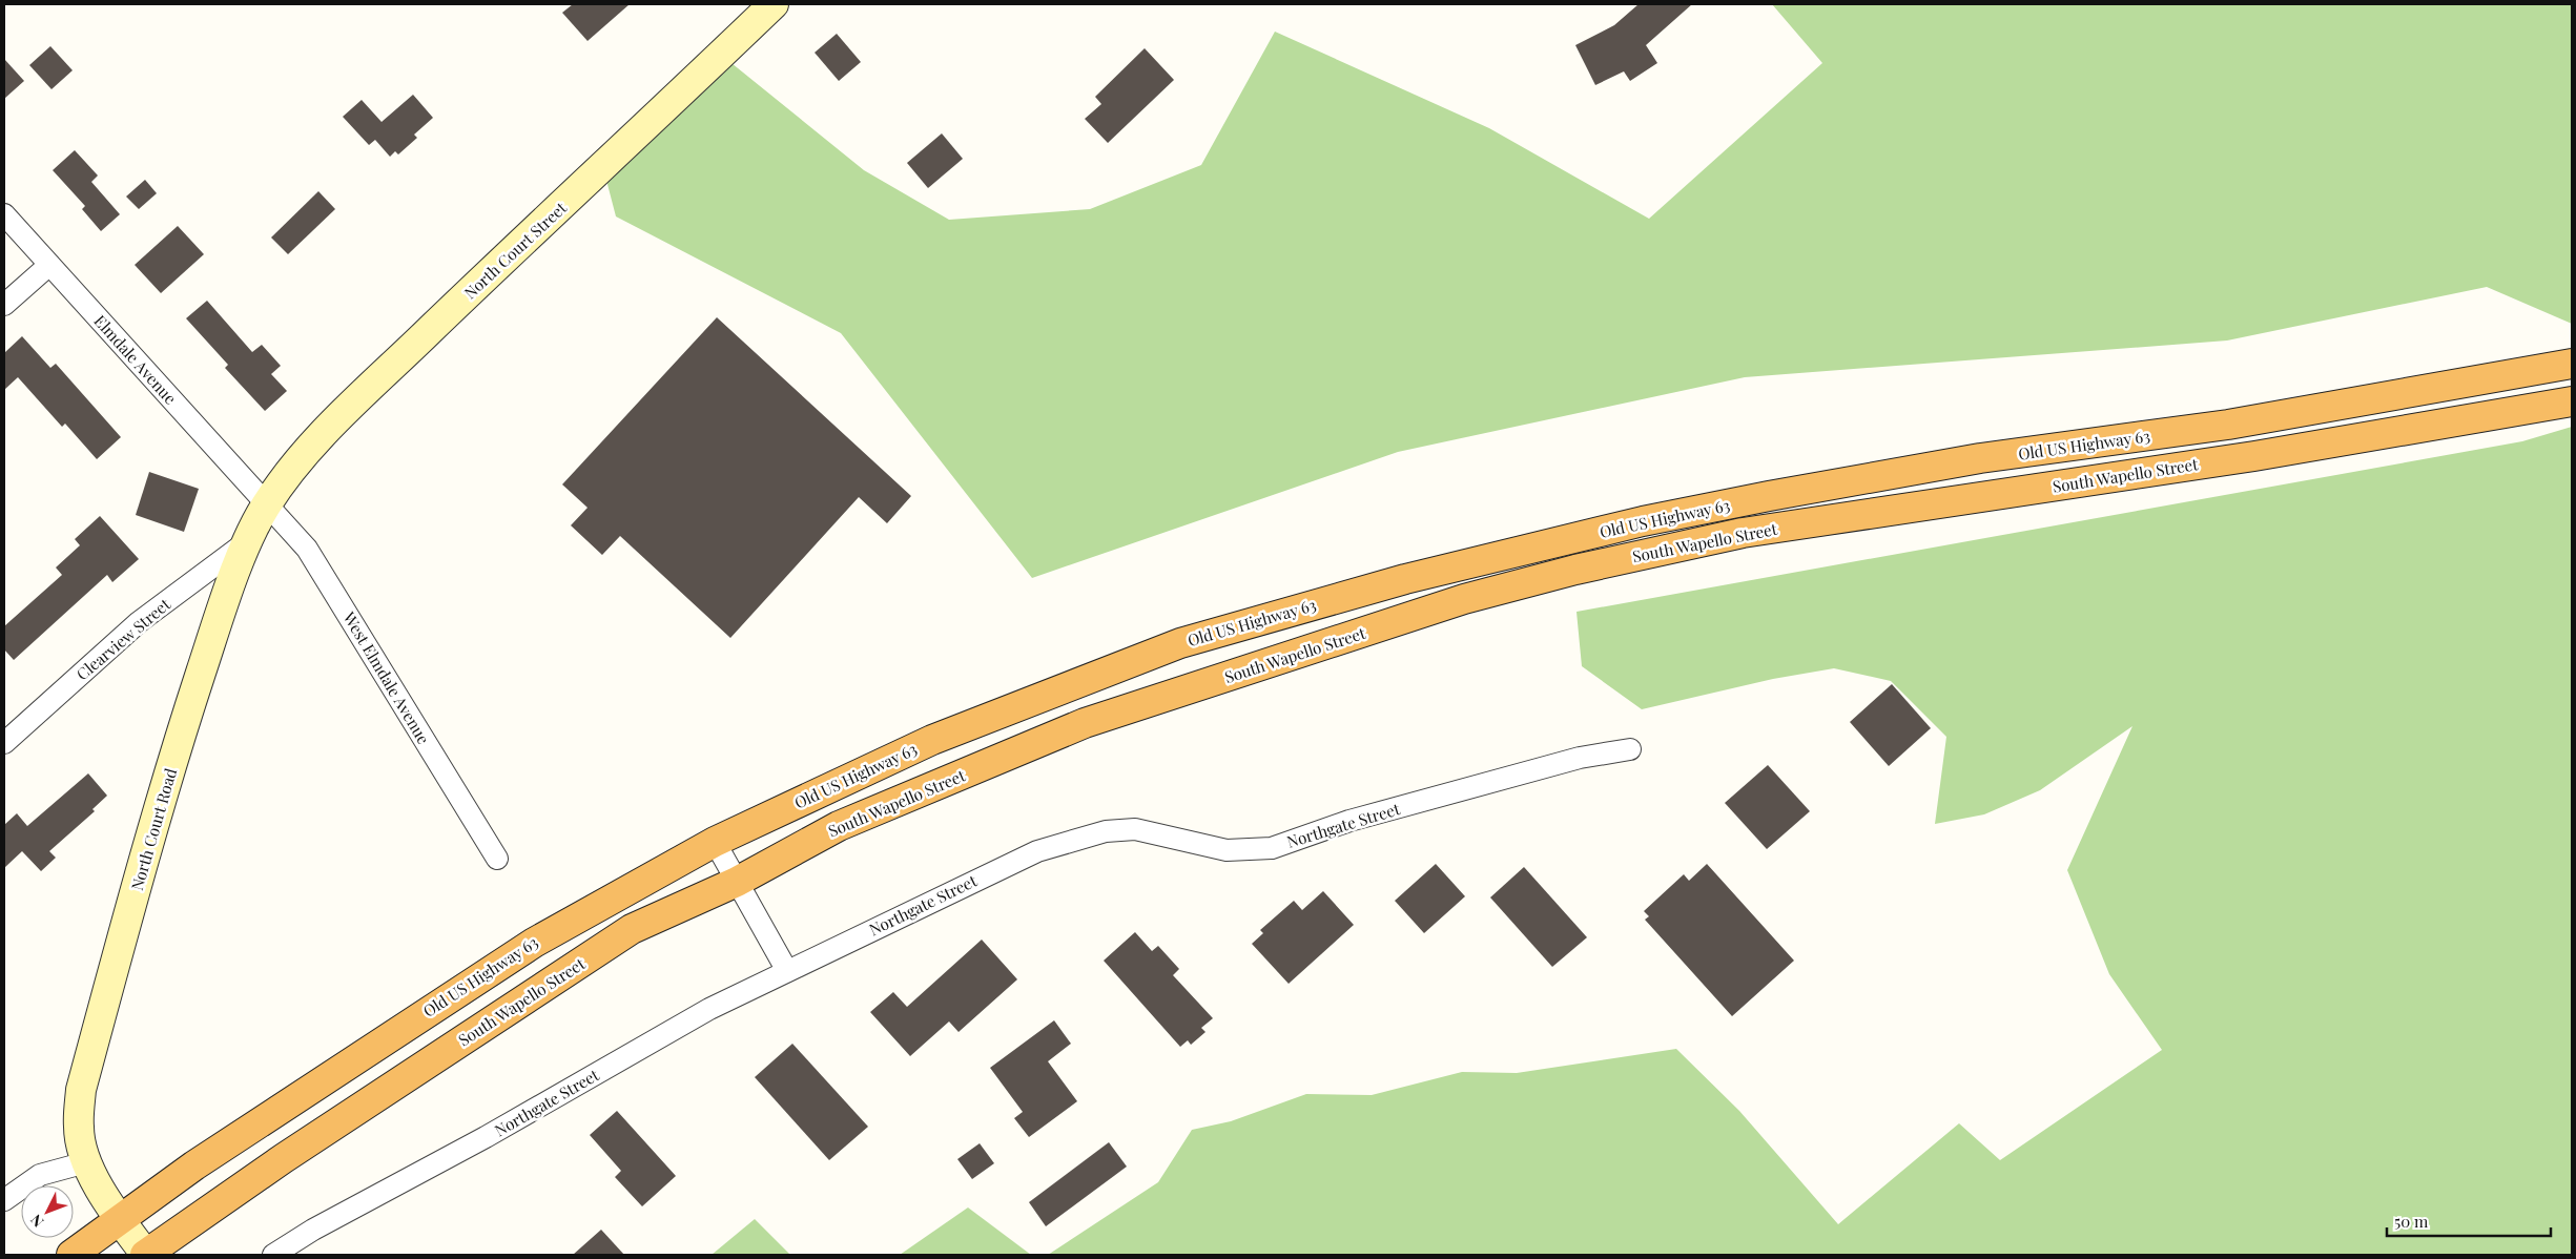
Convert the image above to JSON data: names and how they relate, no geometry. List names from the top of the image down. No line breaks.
{"streets":{"highway":["Old US Highway 63","South Wapello Street"],"main road":["North Court Street","North Court Road"],"street":["Elmdale Avenue","Clearview Street","West Elmdale Avenue","Northgate Street"]},"crossings":[["North Court Street","Elmdale Avenue"],["North Court Street","West Elmdale Avenue"],["North Court Street","North Court Road"],["Elmdale Avenue","West Elmdale Avenue"],["Elmdale Avenue","North Court Road"],["Old US Highway 63","North Court Road"],["South Wapello Street","North Court Road"],["Clearview Street","North Court Road"],["West Elmdale Avenue","North Court Road"]],"scale_bar":"50 m","north":"bottom left"}
